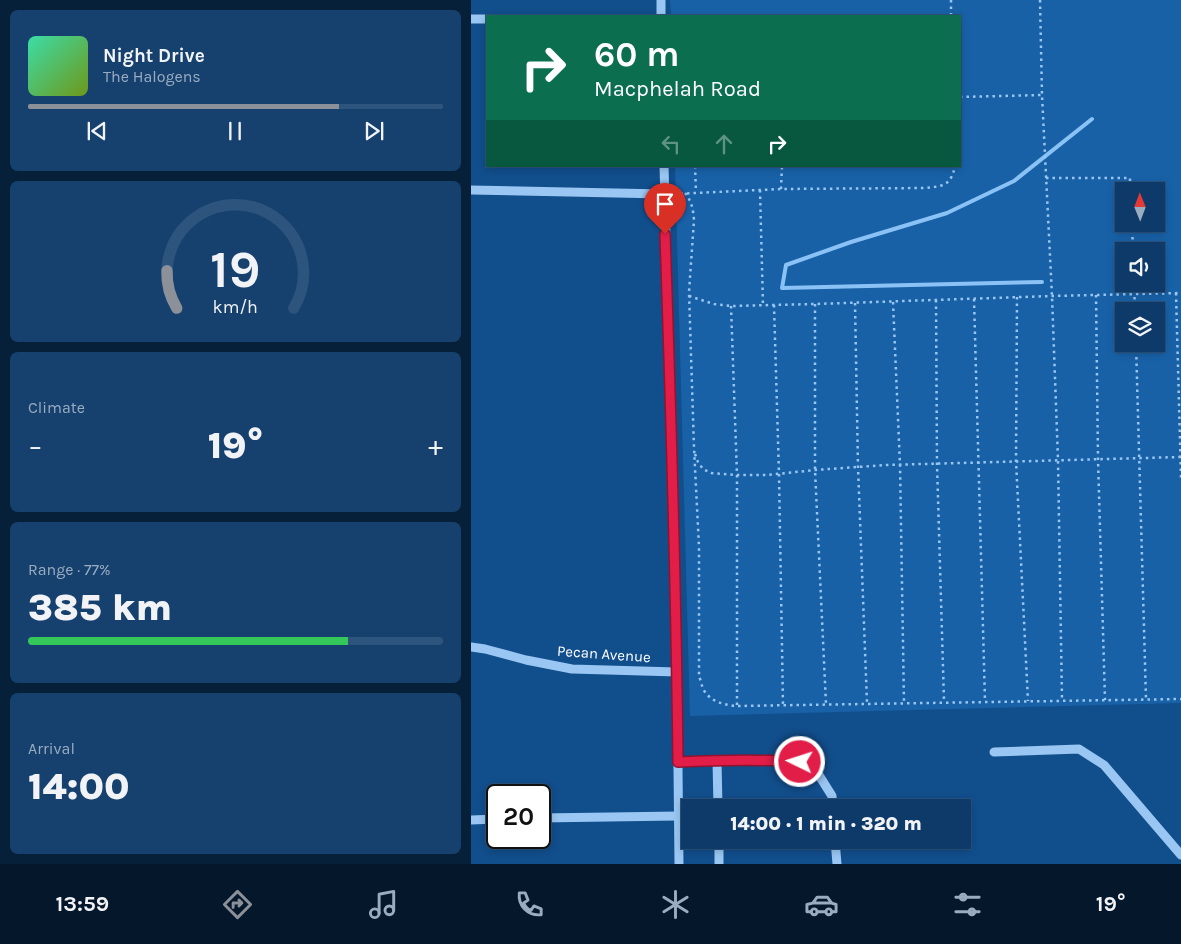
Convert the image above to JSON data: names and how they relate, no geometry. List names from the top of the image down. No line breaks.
{"streets":{"street":["Pecan Avenue"]},"north":"top","page":{"turn":["60 m","Macphelah Road"],"song":["Night Drive","The Halogens"],"tile":["Climate",["Range · 77%","385 km"],["Arrival","14:00"]],"heat":["−","19°","+"],"limit":"20","trip":"14:00 · 1 min · 320 m","tabs":["13:59","19°"],"gauge":["19","km/h"]}}
